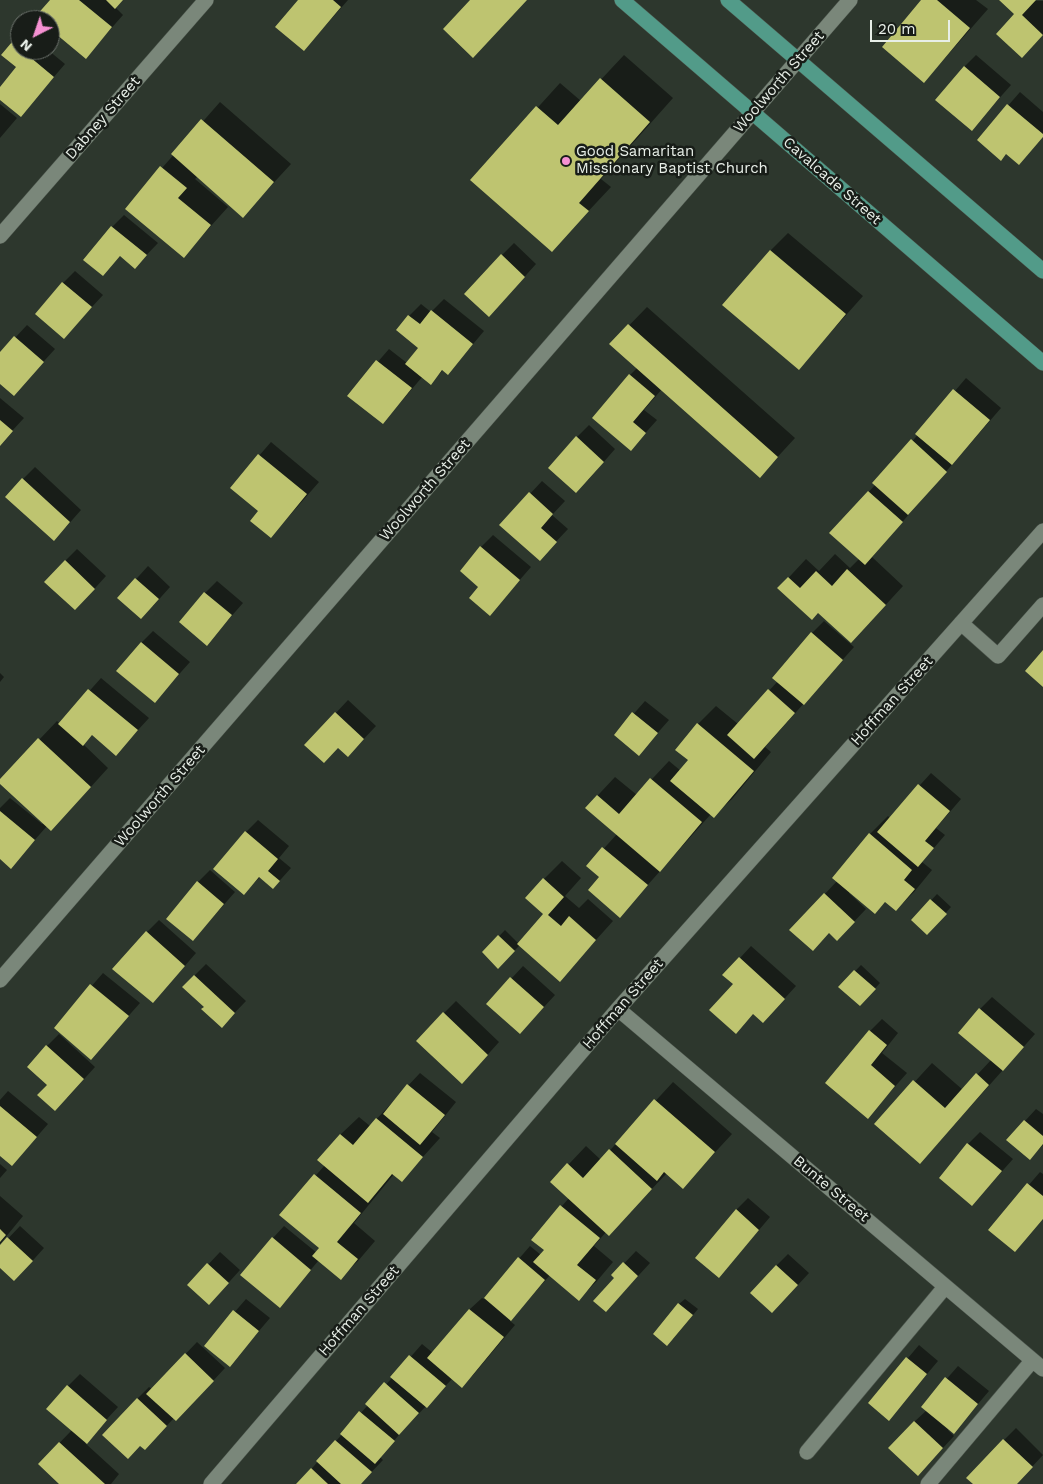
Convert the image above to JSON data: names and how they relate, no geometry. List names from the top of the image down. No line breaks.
{"streets":{"main road":["Cavalcade Street"],"street":["Woolworth Street","Dabney Street","Hoffman Street","Bunte Street"]},"crossings":[["Woolworth Street","Cavalcade Street"],["Hoffman Street","Bunte Street"]],"places":["Good Samaritan Missionary Baptist Church"],"scale_bar":"20 m","north":"bottom left"}
